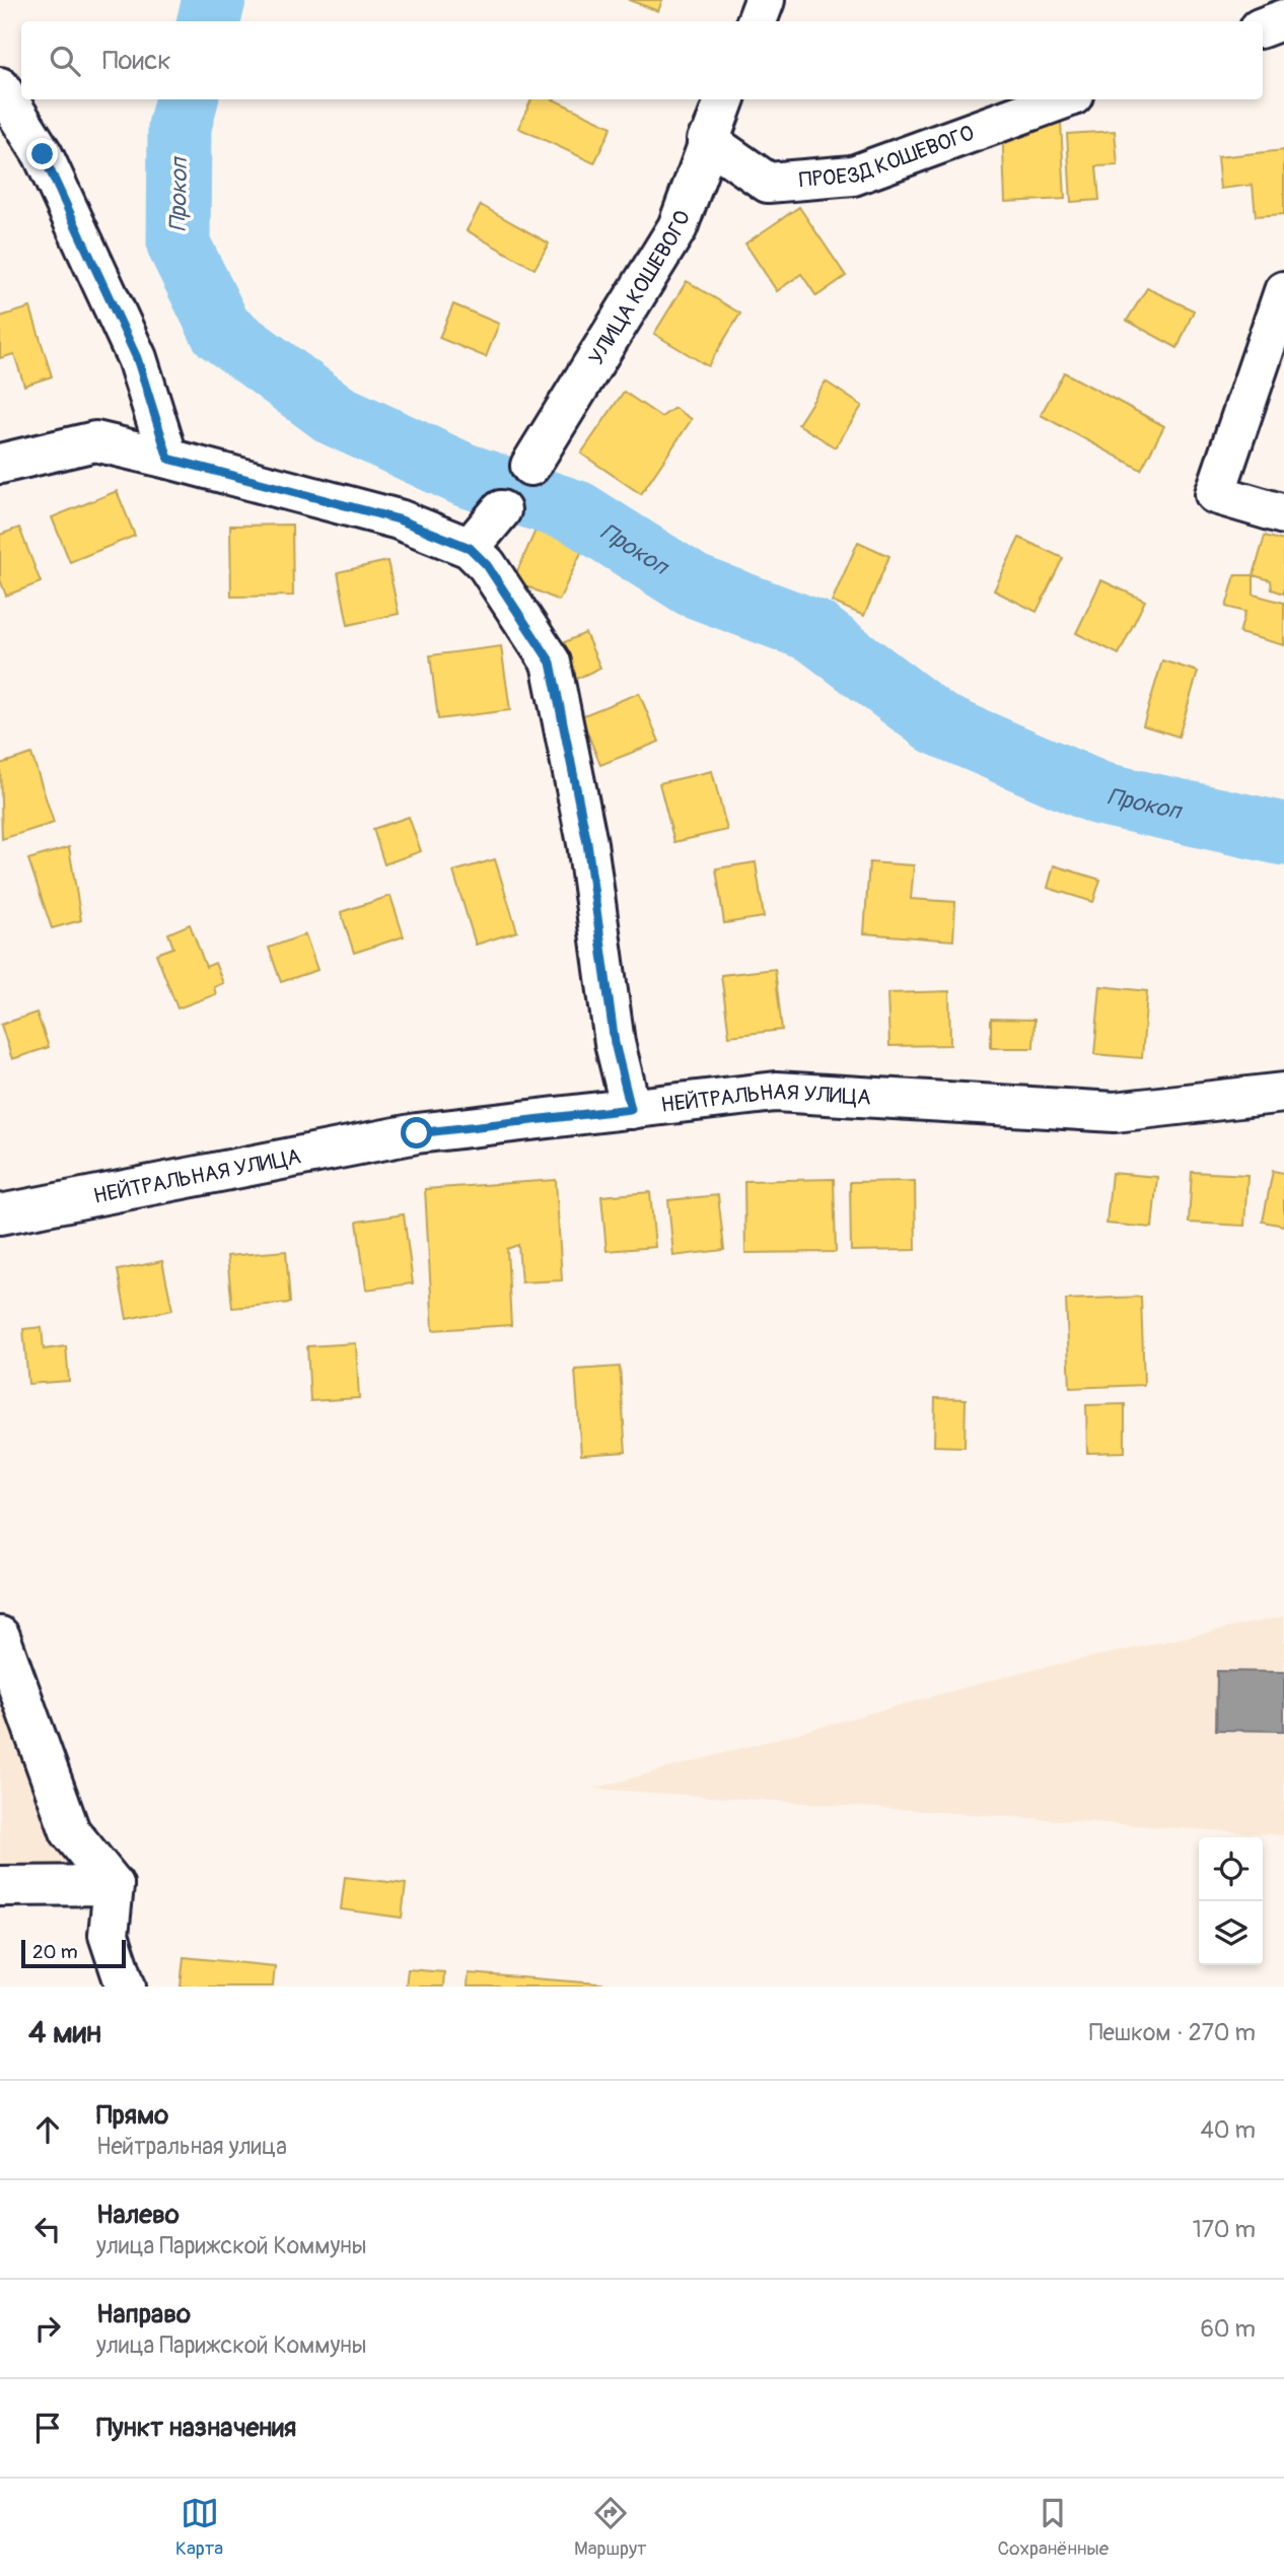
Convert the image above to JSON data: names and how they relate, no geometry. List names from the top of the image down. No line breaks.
{"streets":{"street":["ПРОЕЗД КОШЕВОГО","УЛИЦА КОШЕВОГО","НЕЙТРАЛЬНАЯ УЛИЦА"]},"crossings":[["ПРОЕЗД КОШЕВОГО","УЛИЦА КОШЕВОГО"]],"water":["Прокоп"],"scale_bar":"20 m","page":{"search":"Поиск","scale":"20 m","heading":["4 мин","Пешком · 270 m"],"list":[["Прямо","Нейтральная улица","40 m"],["Налево","улица Парижской Коммуны","170 m"],["Направо","улица Парижской Коммуны","60 m"],"Пункт назначения"],"nav":["Карта","Маршрут","Сохранённые"]}}
